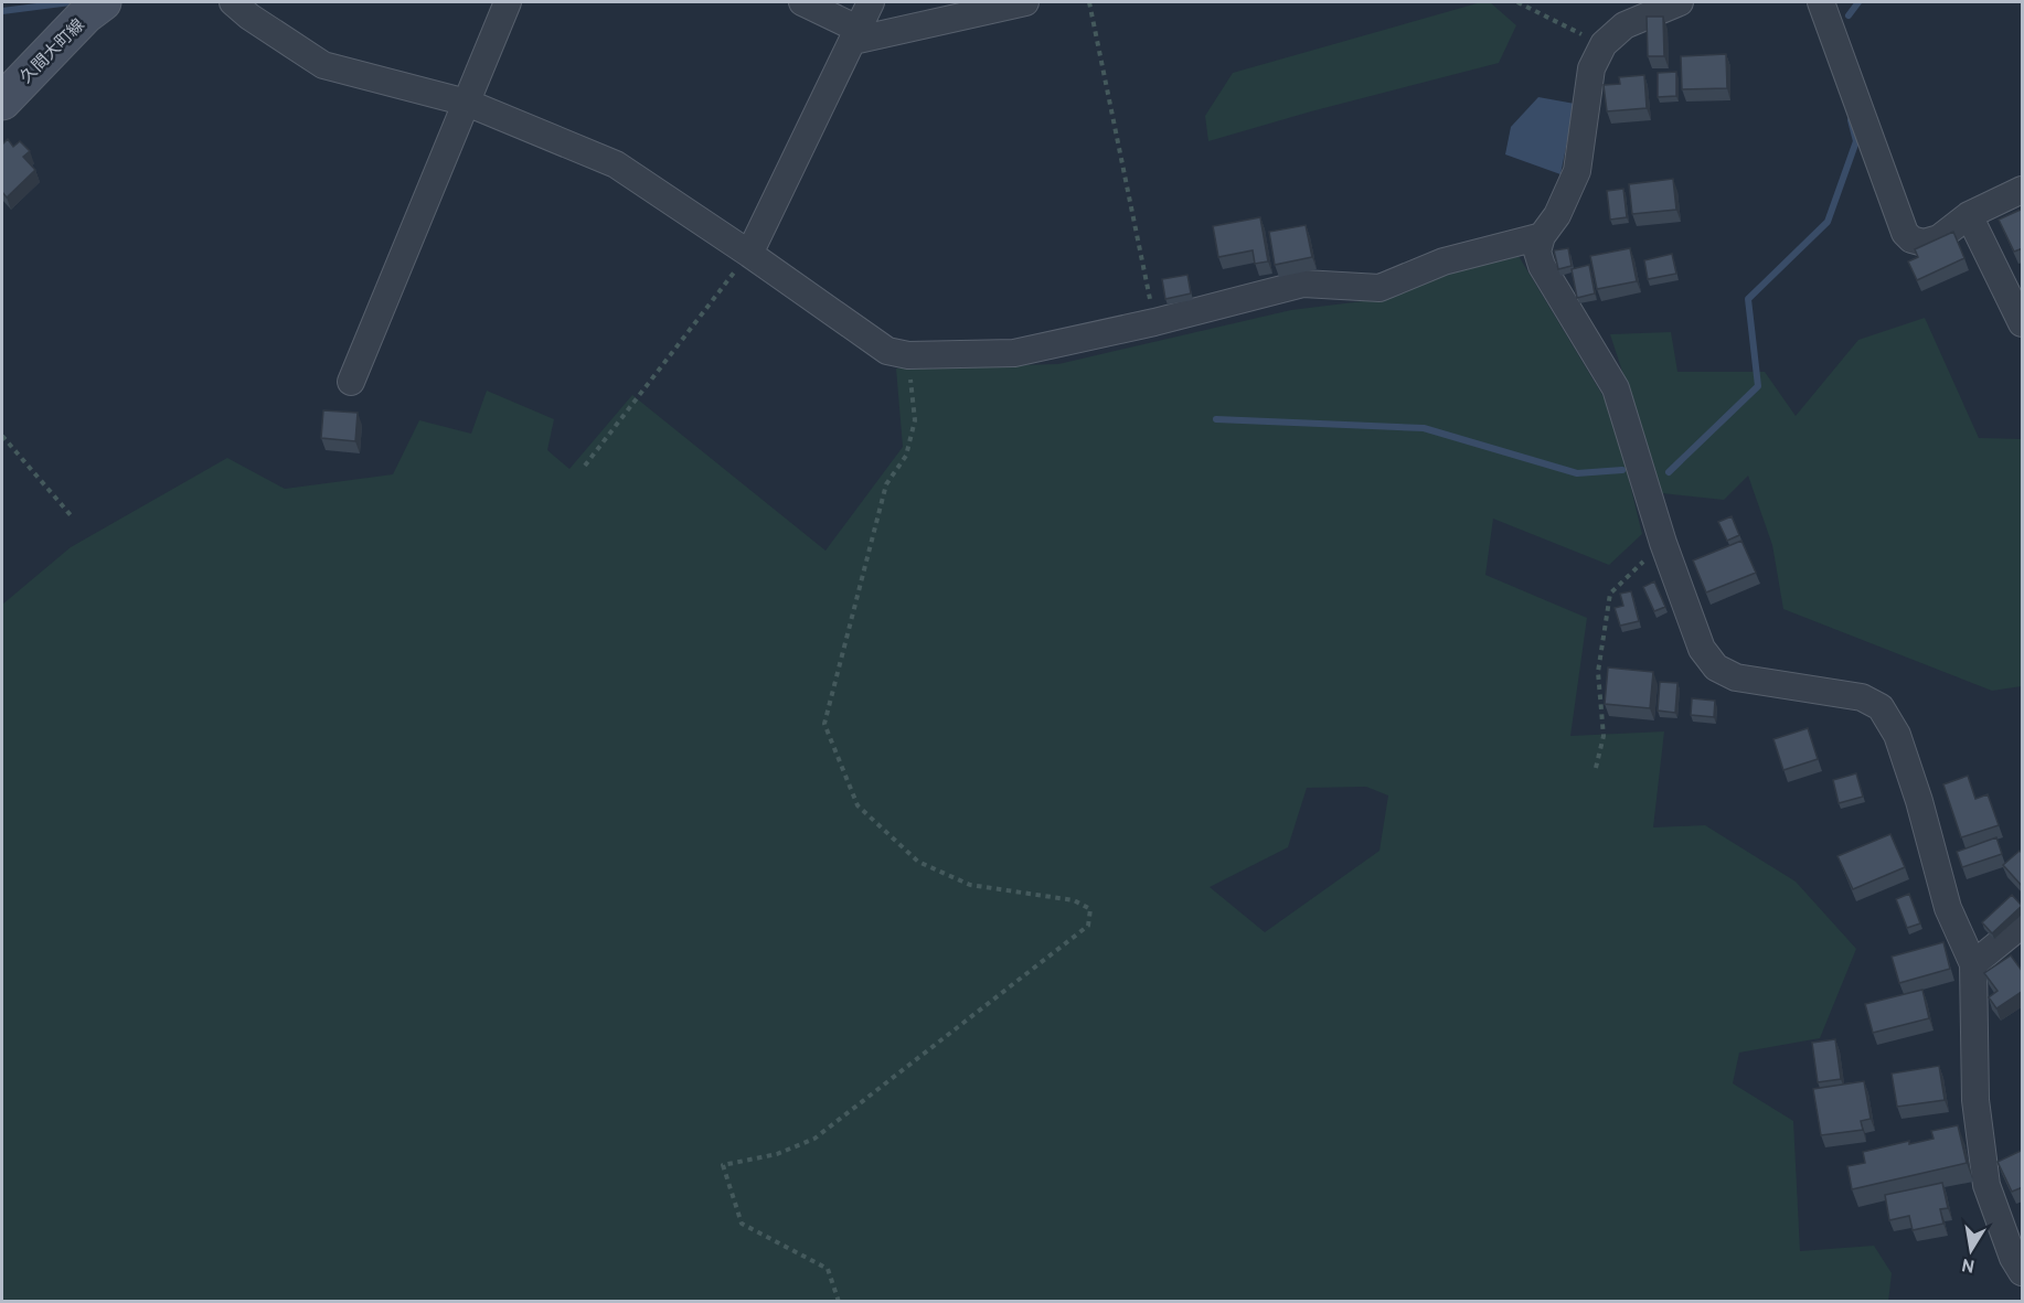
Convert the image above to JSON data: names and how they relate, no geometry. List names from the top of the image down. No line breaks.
{"streets":{"main road":["久間大町線"]},"north":"bottom"}
